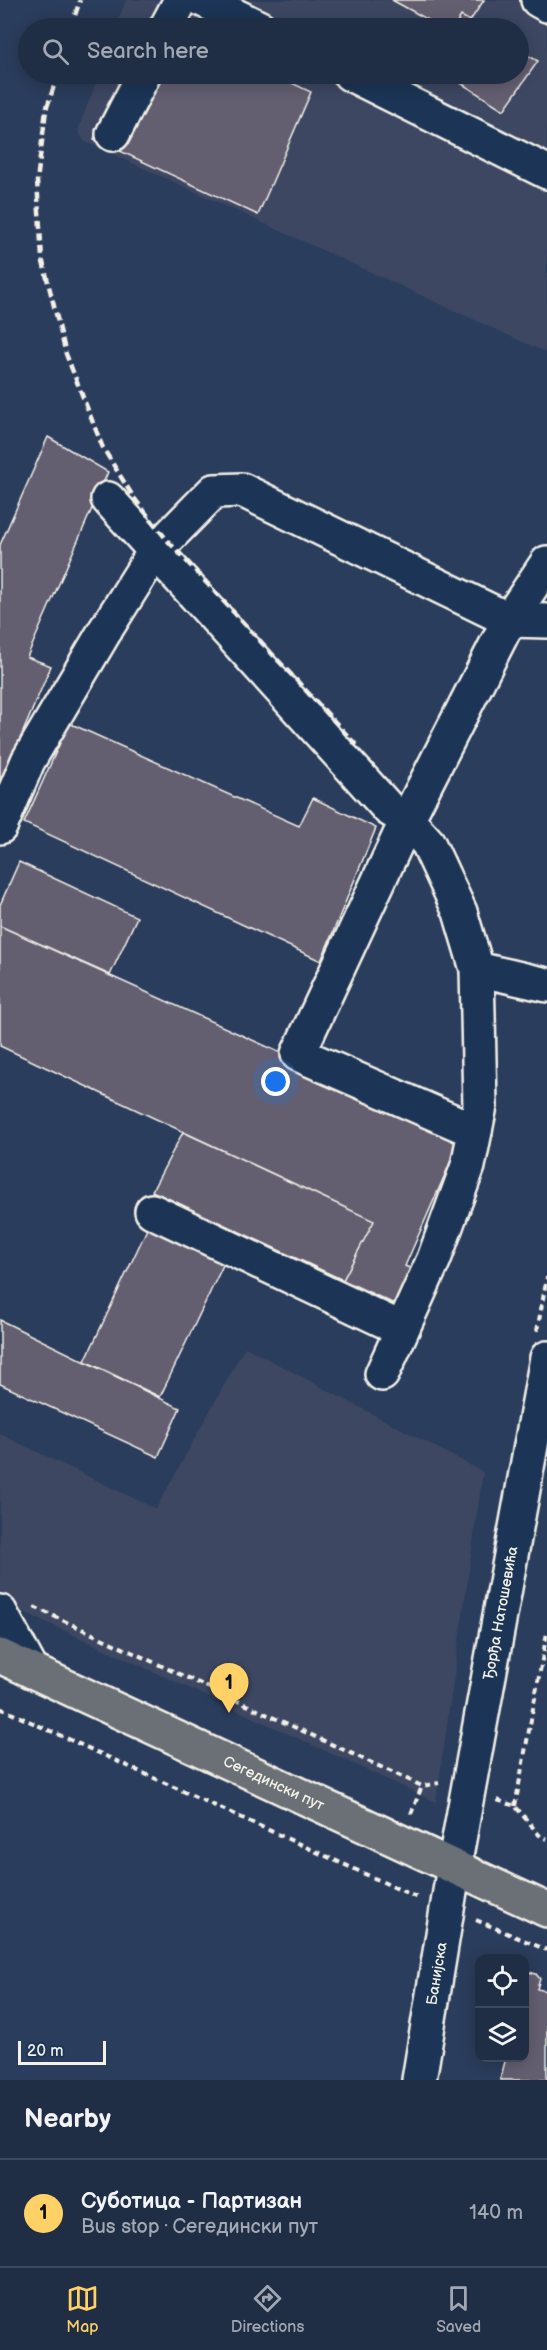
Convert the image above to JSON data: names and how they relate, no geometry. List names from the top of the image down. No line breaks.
{"streets":{"main road":["Сегедински пут"],"street":["Ђорђа Натошевића","Банијска"]},"crossings":[["Ђорђа Натошевића","Сегедински пут"],["Ђорђа Натошевића","Банијска"],["Сегедински пут","Банијска"]],"scale_bar":"20 m","page":{"search":"Search here","pins":"1","scale":"20 m","heading":"Nearby","list":[{"mark":"1","name":"Суботица - Партизан","note":"Bus stop · Сегедински пут","value":"140 m"}],"nav":["Map","Directions","Saved"]}}
